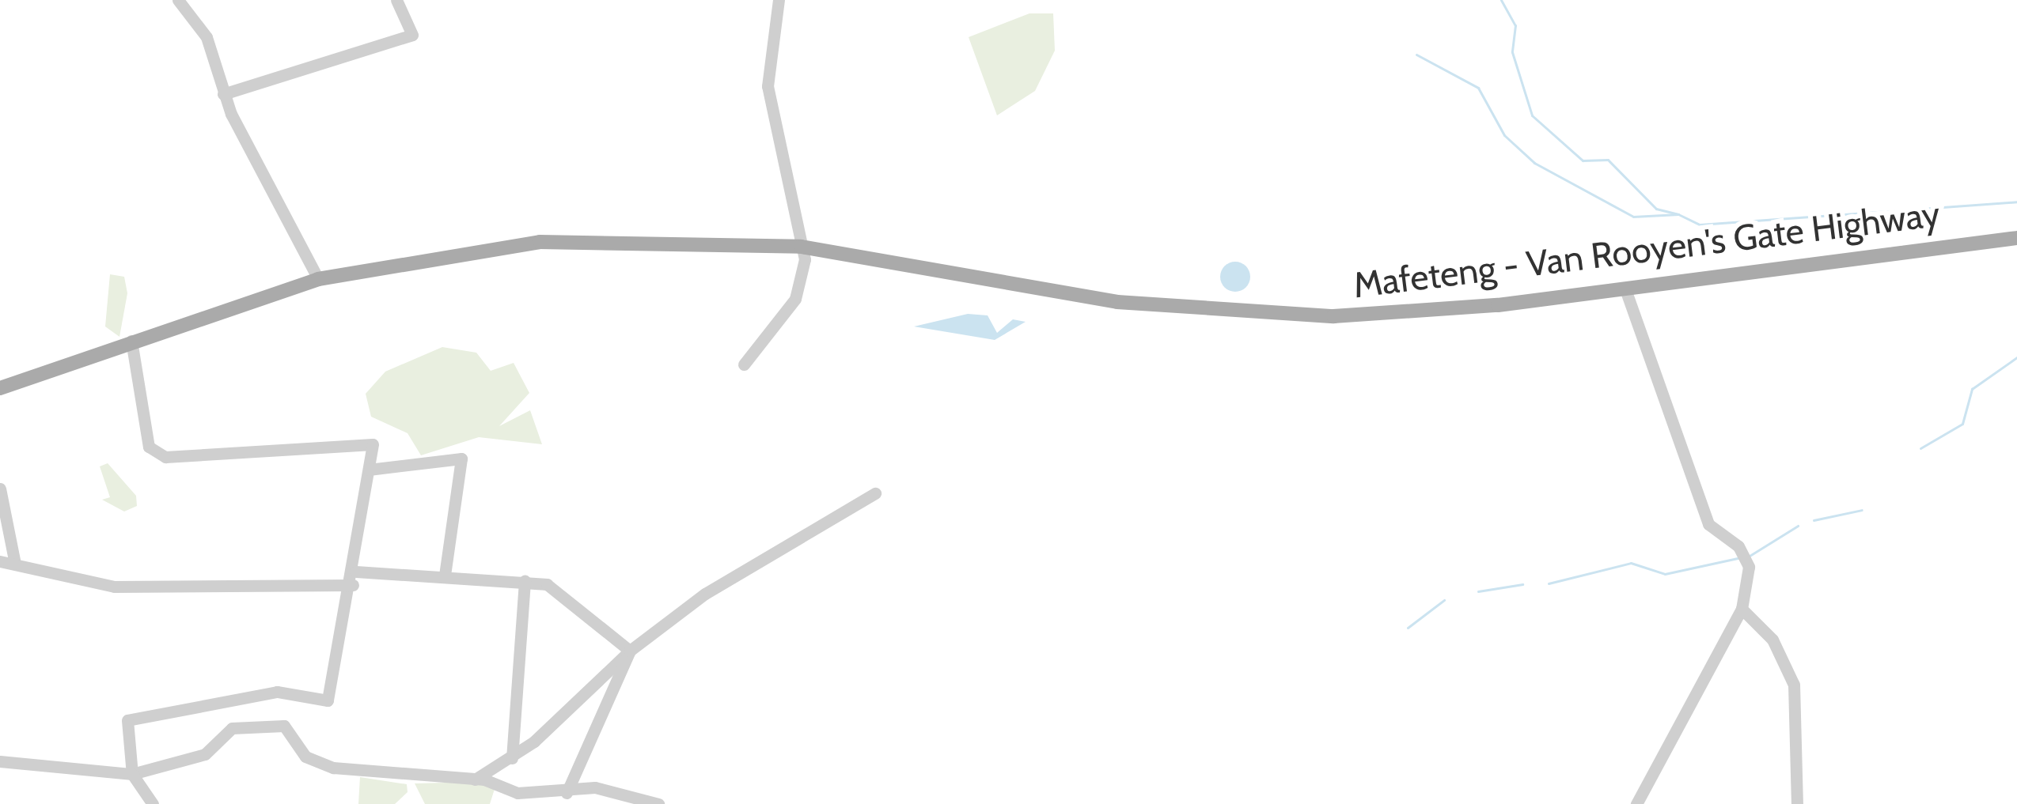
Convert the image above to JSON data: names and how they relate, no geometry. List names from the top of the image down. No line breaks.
{"streets":{"main road":["Mafeteng - Van Rooyen's Gate Highway"]}}
